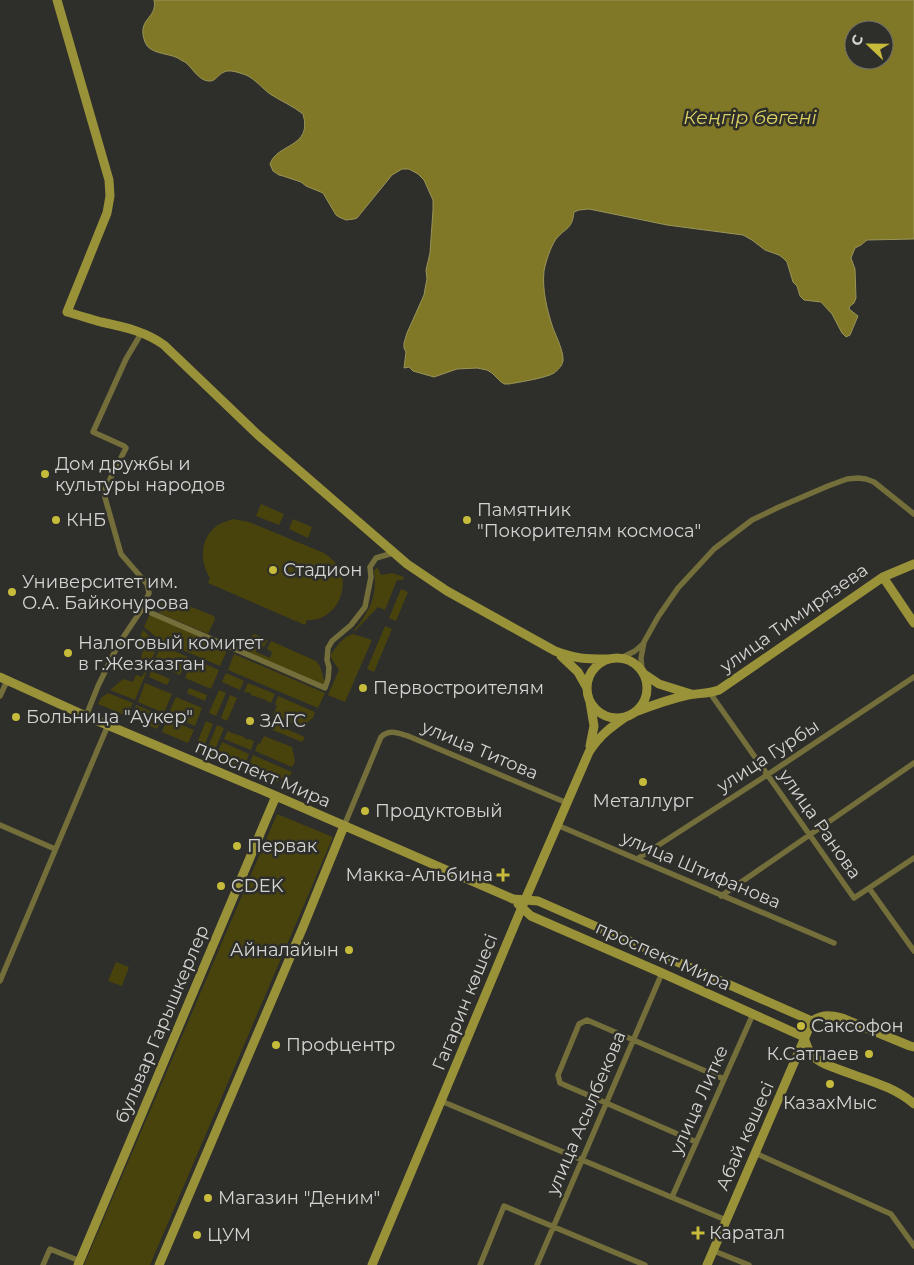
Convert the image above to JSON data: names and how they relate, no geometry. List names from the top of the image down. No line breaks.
{"streets":{"street":["улица Тимирязева","улица Титова","улица Гурбы","проспект Мира","улица Ранова","улица Штифанова","Гагарин көшесі","бульвар Гарышкерлер","улица Литке","улица Асылбекова","Абай көшесі"]},"crossings":[["улица Тимирязева","улица Ранова"],["улица Титова","проспект Мира"],["улица Титова","Гагарин көшесі"],["улица Гурбы","улица Ранова"],["улица Гурбы","улица Штифанова"],["проспект Мира","Гагарин көшесі"],["проспект Мира","бульвар Гарышкерлер"],["проспект Мира","улица Литке"],["проспект Мира","улица Асылбекова"],["проспект Мира","Абай көшесі"],["улица Штифанова","Гагарин көшесі"]],"water":["Кеңгір бөгені"],"places":{"other":["Дом дружбы и культуры народов","КНБ","Памятник \"Покорителям космоса\"","Стадион","Университет им. О.А. Байконурова","Налоговый комитет в г.Жезказган","Первостроителям","Больница \"Аукер\"","ЗАГС","Металлург","Продуктовый","Первак","CDEK","Айналайын","Саксофон","Профцентр","К.Сатпаев","КазахМыс","Магазин \"Деним\"","ЦУМ"],"health":["Макка-Альбина","Каратал"]},"north":"left"}
